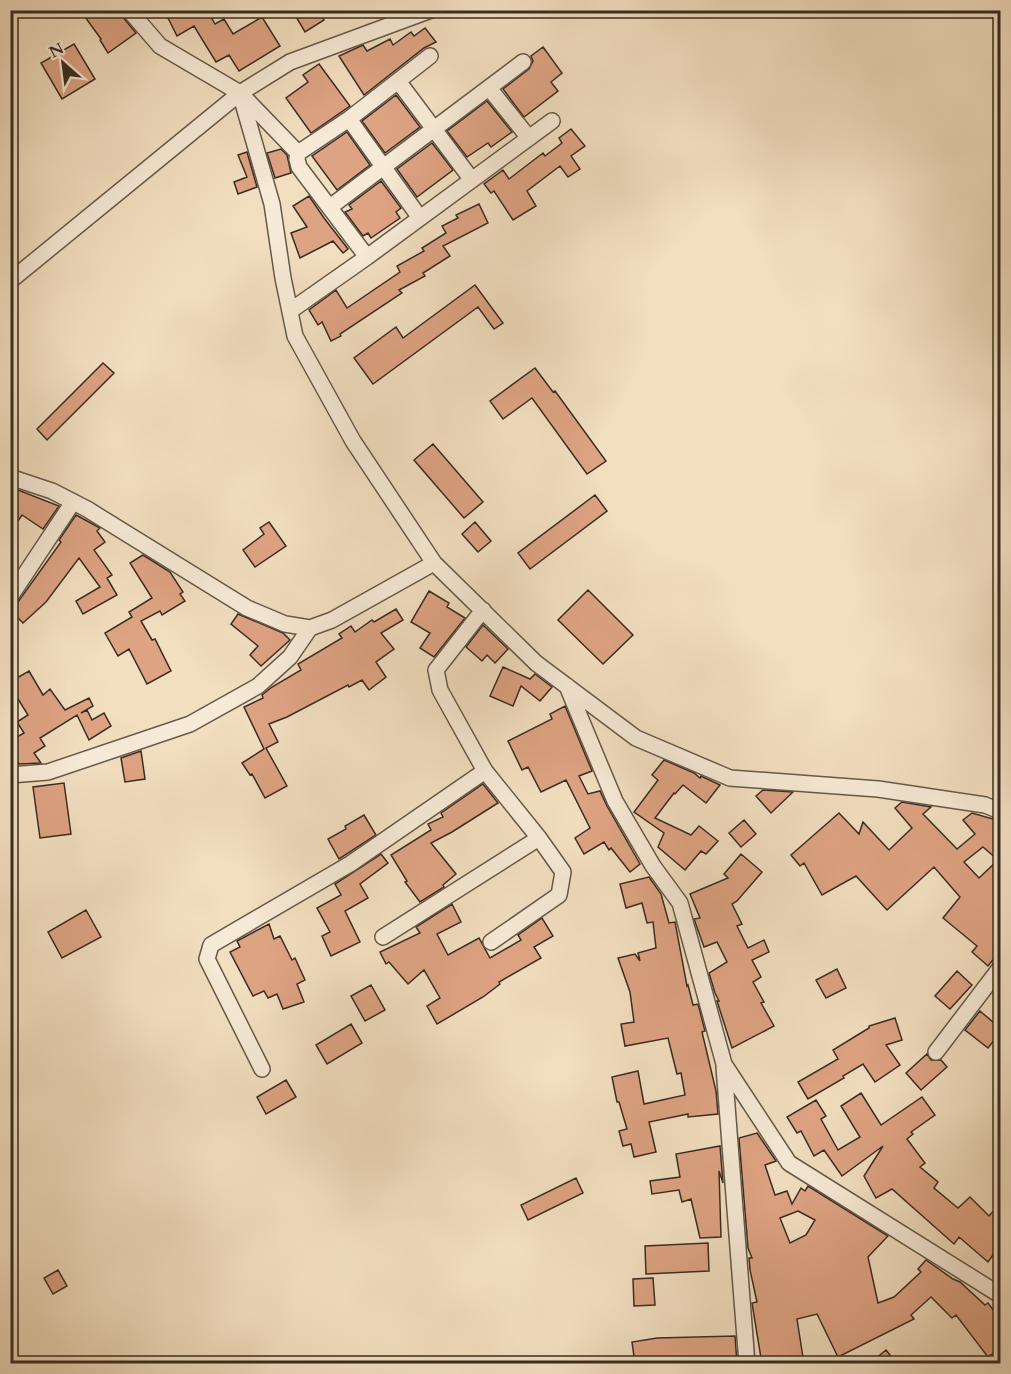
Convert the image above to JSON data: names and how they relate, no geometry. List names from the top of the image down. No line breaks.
{"north":"top left"}
